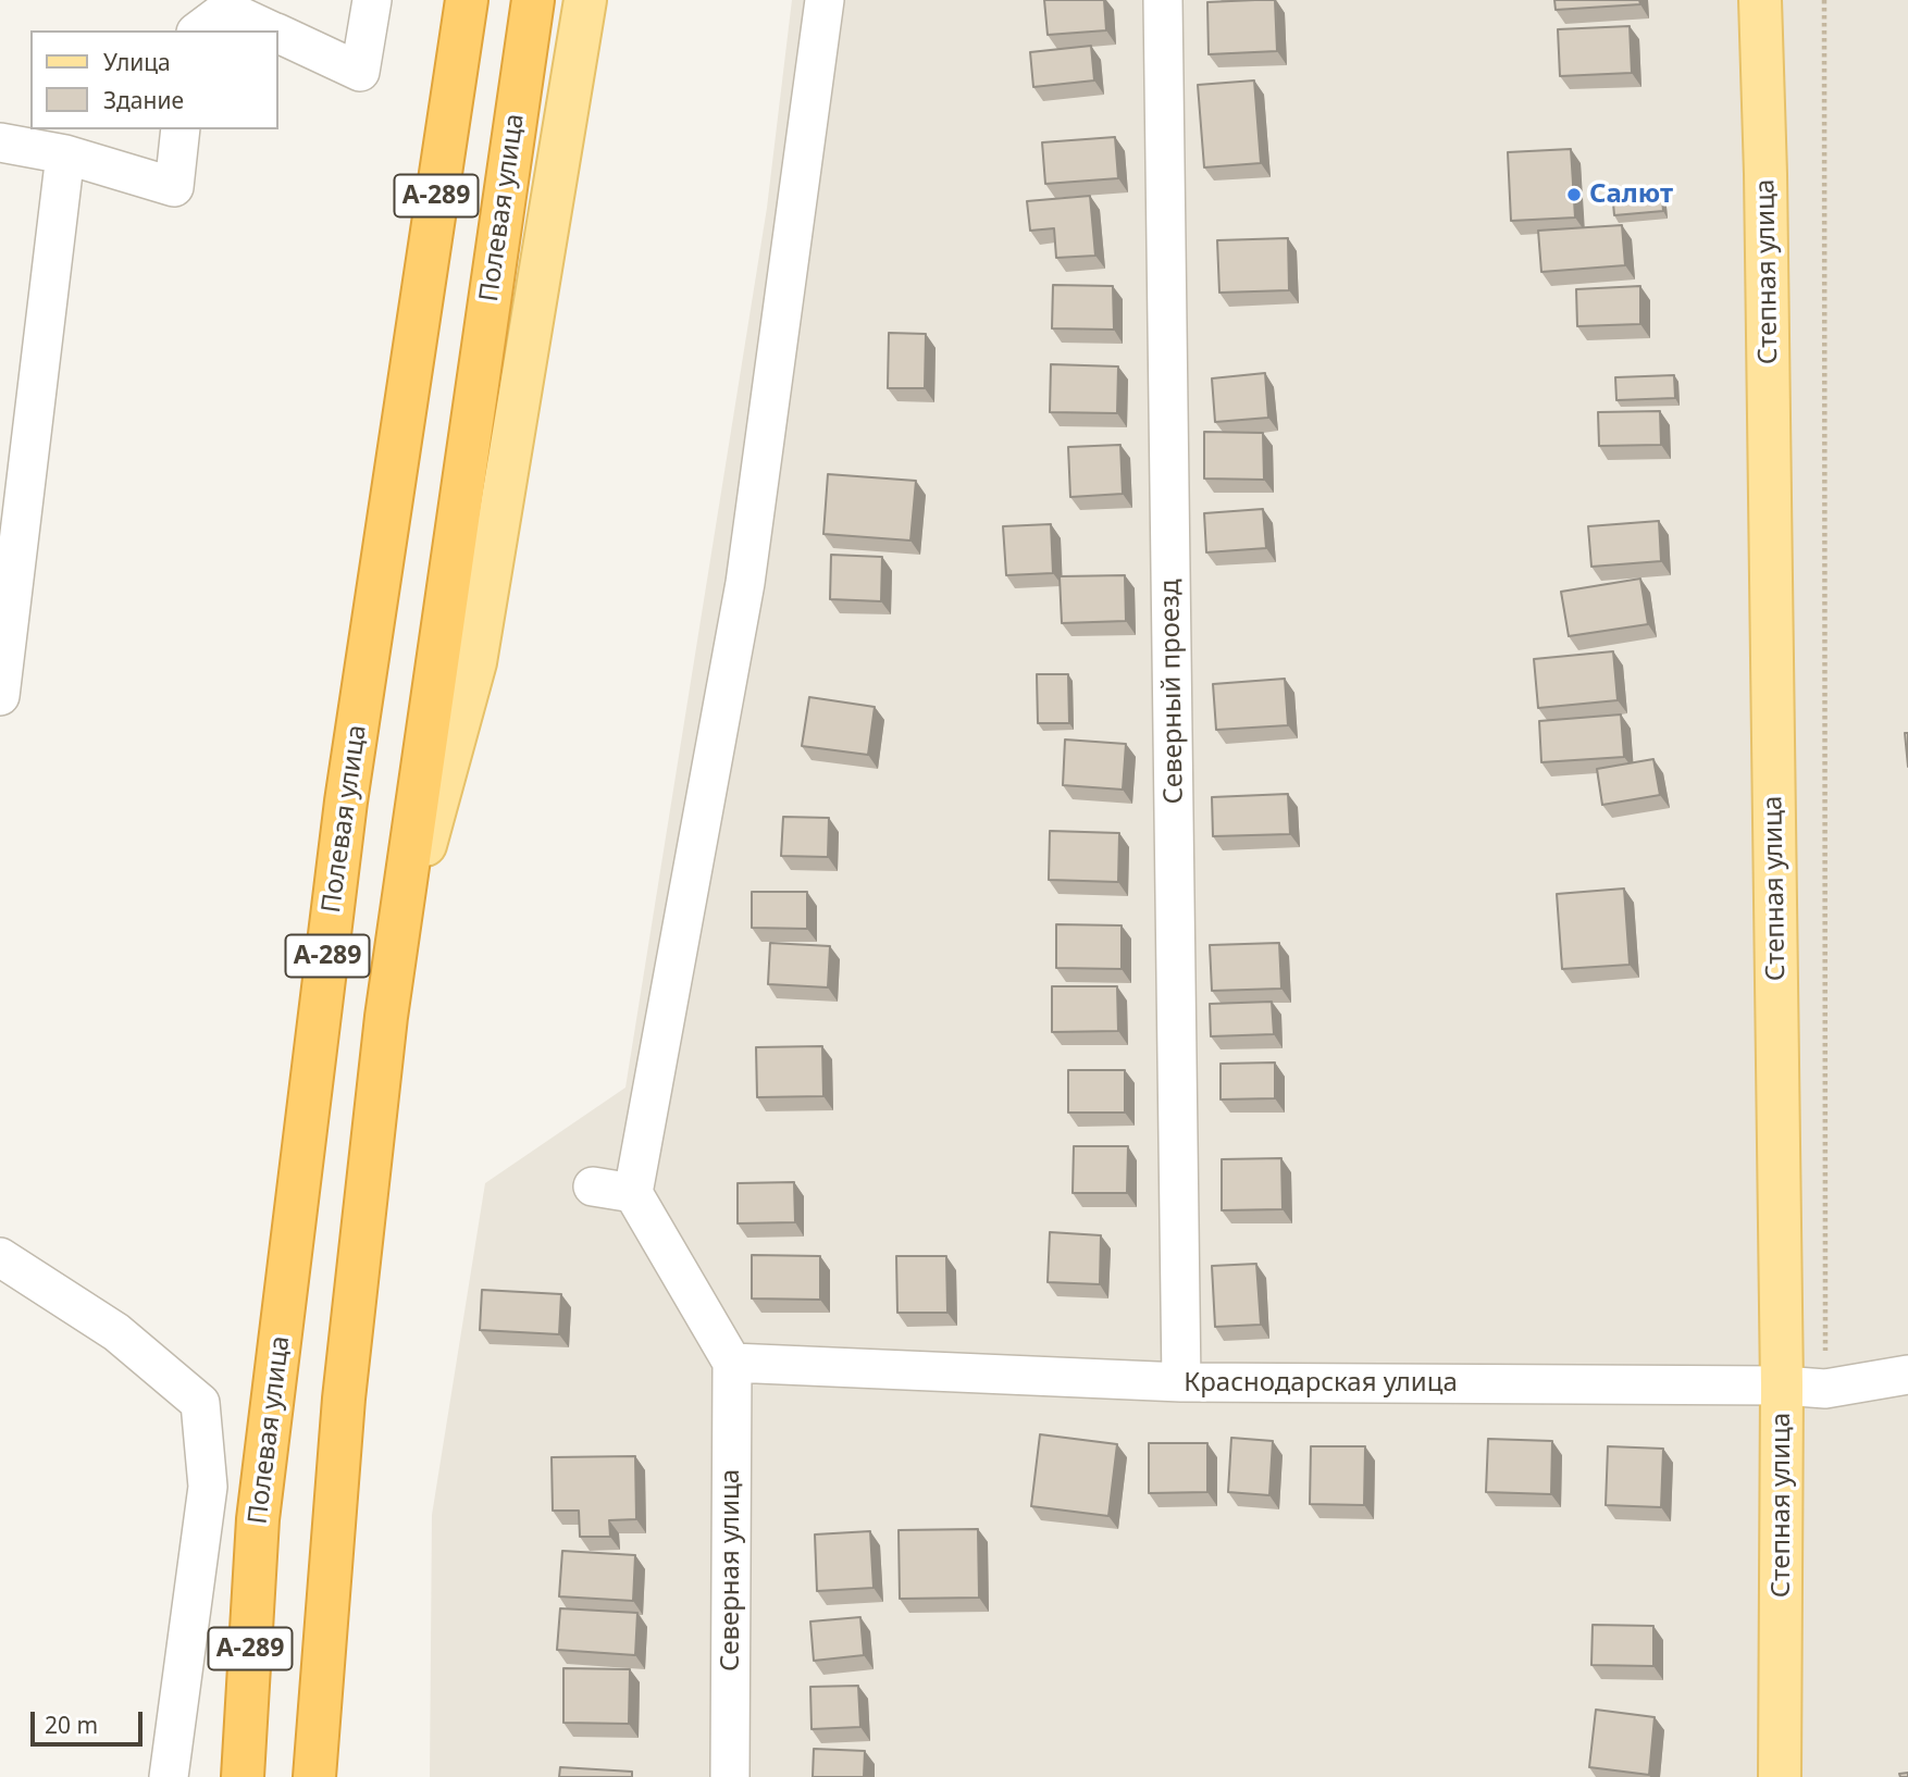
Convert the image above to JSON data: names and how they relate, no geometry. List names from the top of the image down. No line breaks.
{"streets":{"highway":["А-289","Полевая улица"],"main road":["Степная улица"],"street":["Северный проезд","Краснодарская улица","Северная улица"]},"crossings":[["Степная улица","Краснодарская улица"],["Северный проезд","Краснодарская улица"],["Краснодарская улица","Северная улица"]],"places":["Салют"],"legend":["Улица","Здание"],"scale_bar":"20 m"}
